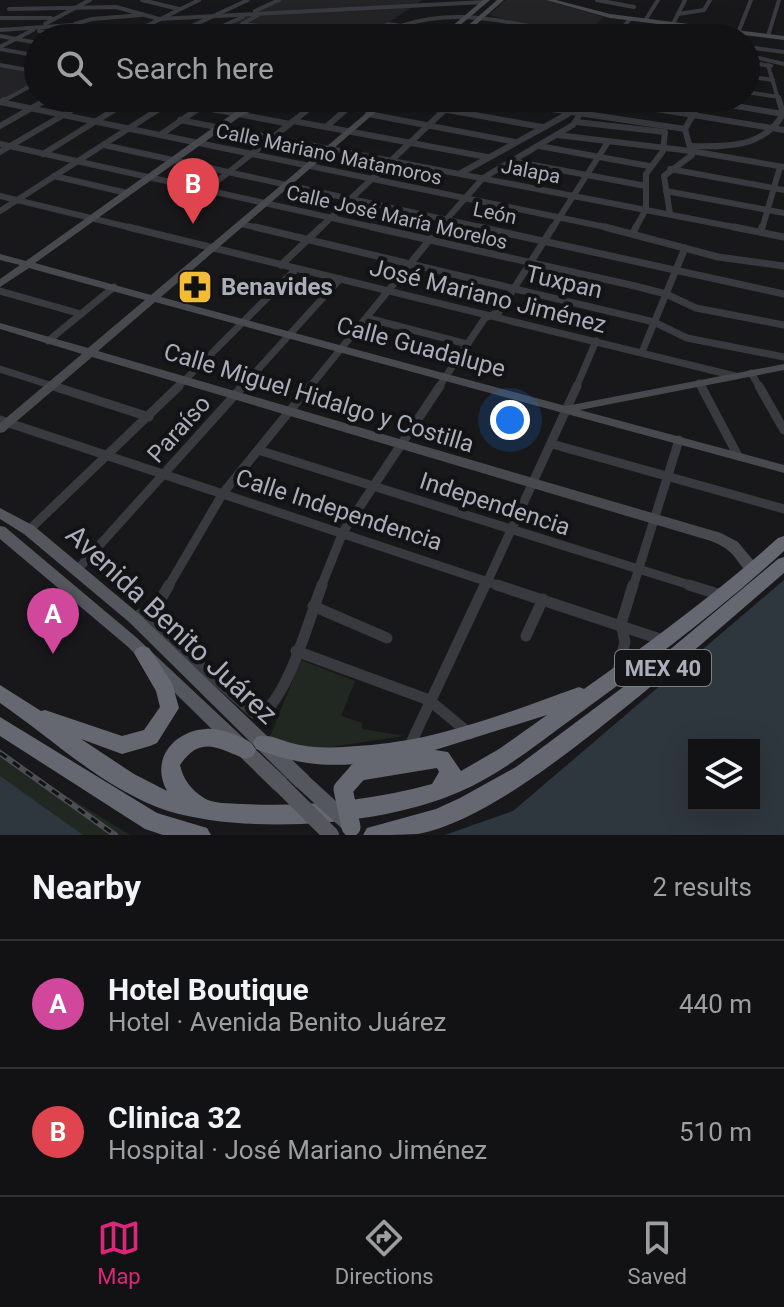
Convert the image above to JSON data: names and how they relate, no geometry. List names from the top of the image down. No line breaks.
{"streets":{"highway":["MEX 40"],"main road":["Avenida Benito Juárez"],"street":["Calle Mariano Matamoros","Jalapa","León","Calle José María Morelos","Tuxpan","José Mariano Jiménez","Calle Guadalupe","Calle Miguel Hidalgo y Costilla","Paraíso","Independencia","Calle Independencia"]},"crossings":[["José Mariano Jiménez","Paraíso"],["Calle Guadalupe","Paraíso"],["Calle Miguel Hidalgo y Costilla","Paraíso"],["Calle Miguel Hidalgo y Costilla","MEX 40"],["Paraíso","Calle Independencia"],["Paraíso","Avenida Benito Juárez"],["Independencia","MEX 40"],["Calle Independencia","MEX 40"]],"places":{"pharmacy":["Benavides"]},"page":{"search":"Search here","pins":["B","A"],"heading":["Nearby","2 results"],"list":[{"mark":"A","name":"Hotel Boutique","note":"Hotel · Avenida Benito Juárez","value":"440 m"},{"mark":"B","name":"Clinica 32","note":"Hospital · José Mariano Jiménez","value":"510 m"}],"nav":["Map","Directions","Saved"]}}
